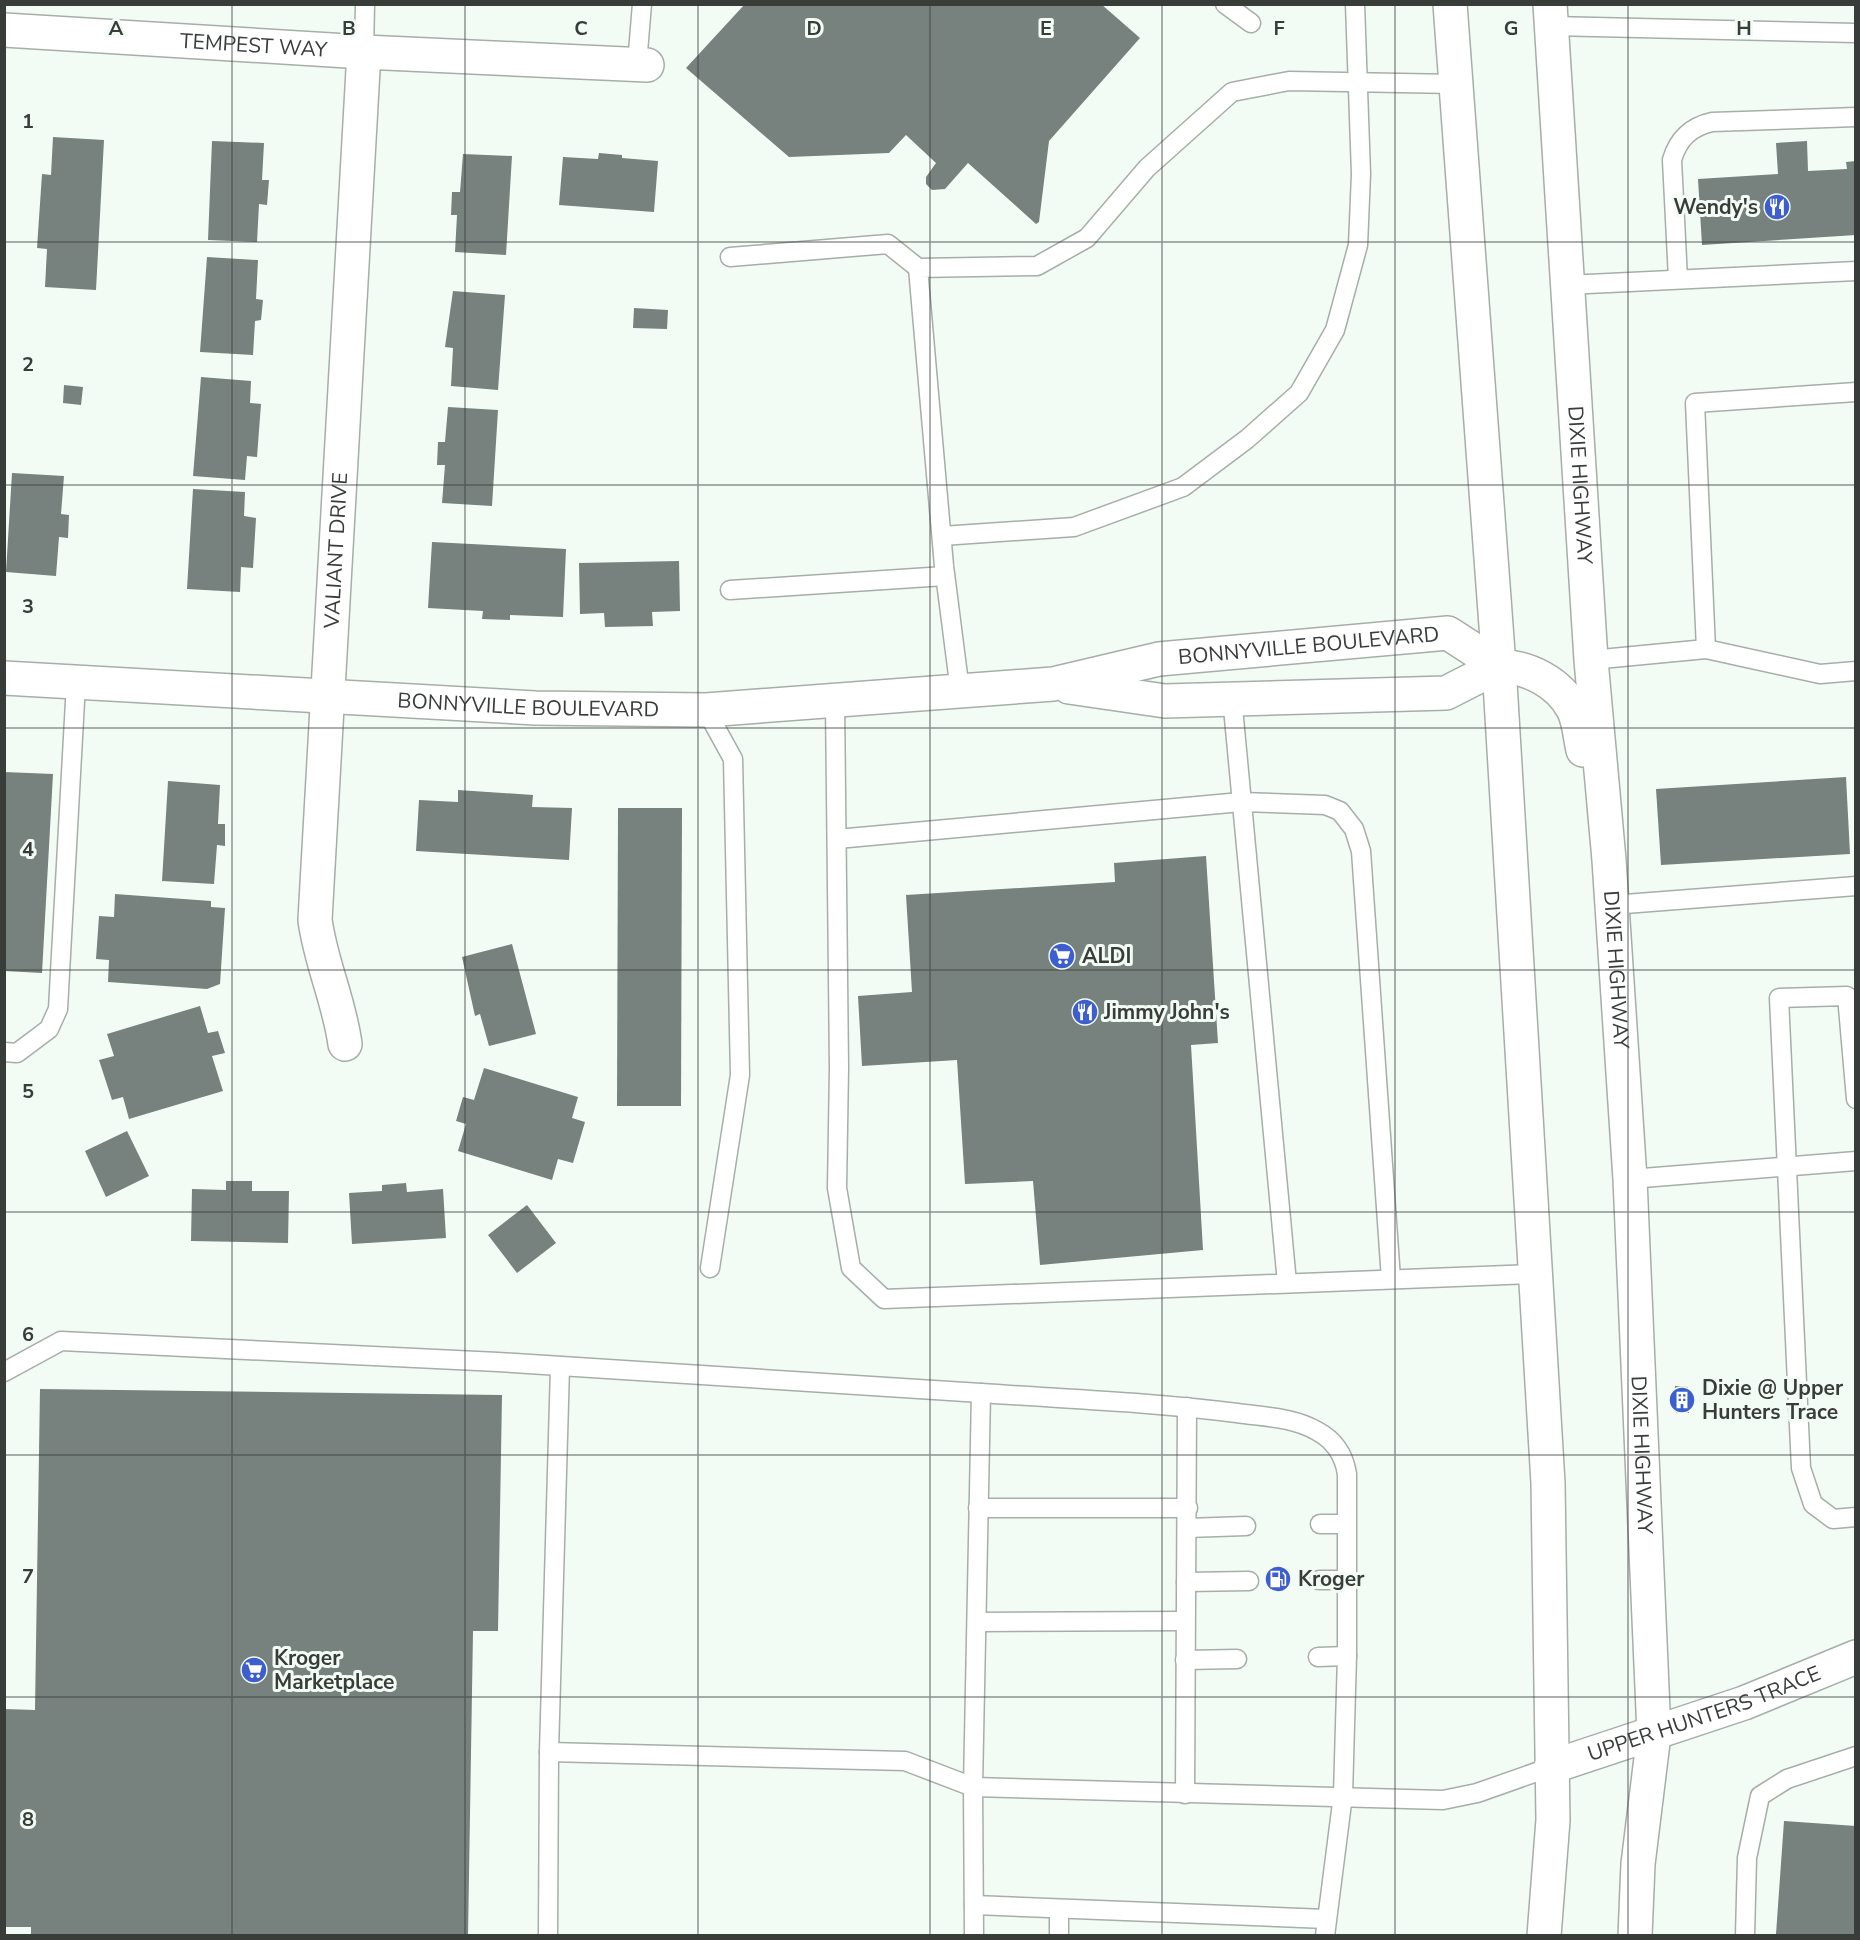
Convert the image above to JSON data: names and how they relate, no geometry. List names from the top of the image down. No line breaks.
{"streets":{"main road":["TEMPEST WAY","DIXIE HIGHWAY","VALIANT DRIVE","BONNYVILLE BOULEVARD","UPPER HUNTERS TRACE"]},"crossings":[["TEMPEST WAY","VALIANT DRIVE"],["DIXIE HIGHWAY","UPPER HUNTERS TRACE"],["VALIANT DRIVE","BONNYVILLE BOULEVARD"]],"places":{"restaurant":["Wendy's","Jimmy John's"],"supermarket":["ALDI","Kroger Marketplace"],"building":["Dixie @ Upper Hunters Trace"],"fuel station":["Kroger"]},"grid":{"columns":["A","B","C","D","E","F","G","H"],"rows":["1","2","3","4","5","6","7","8"]}}
